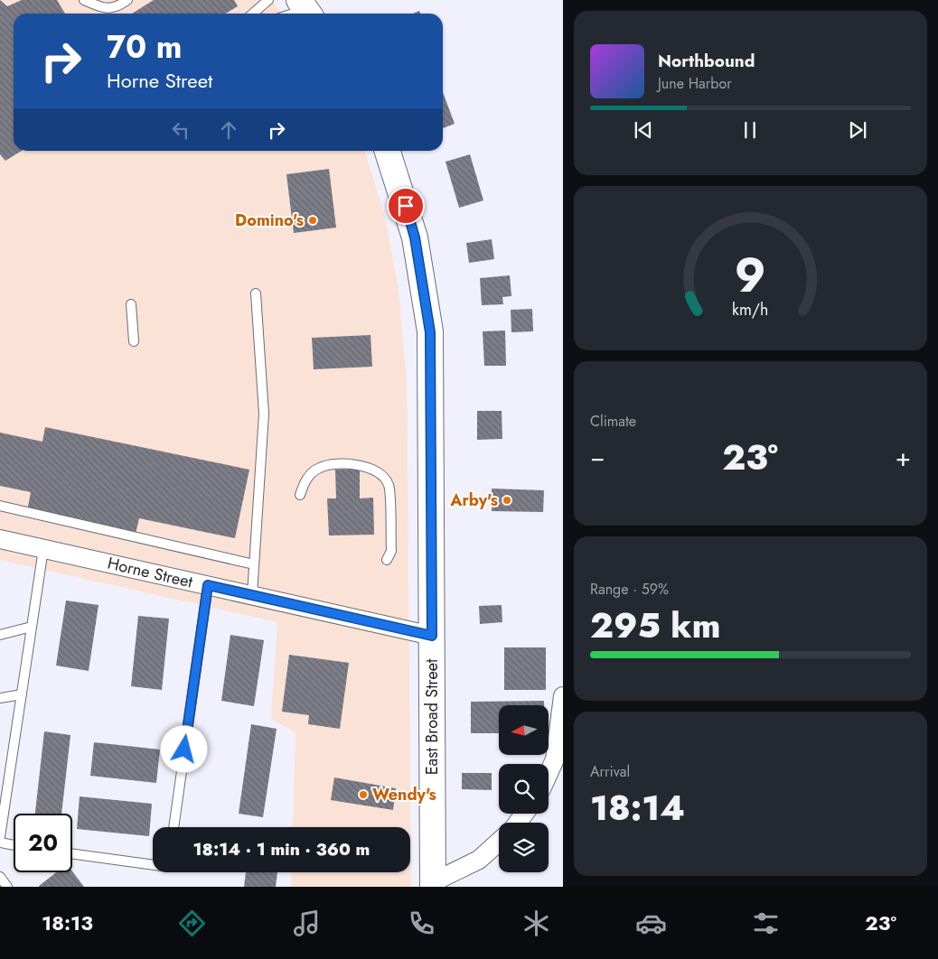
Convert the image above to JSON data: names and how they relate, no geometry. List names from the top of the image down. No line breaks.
{"streets":{"main road":["East Broad Street"],"street":["Horne Street"]},"crossings":[["Horne Street","East Broad Street"]],"places":["Domino's","Arby's","Wendy's"],"north":"left","page":{"turn":["70 m","Horne Street"],"song":["Northbound","June Harbor"],"tile":["Climate",["Range · 59%","295 km"],["Arrival","18:14"]],"heat":["−","23°","+"],"limit":"20","trip":"18:14 · 1 min · 360 m","tabs":["18:13","23°"],"gauge":["9","km/h"]}}
